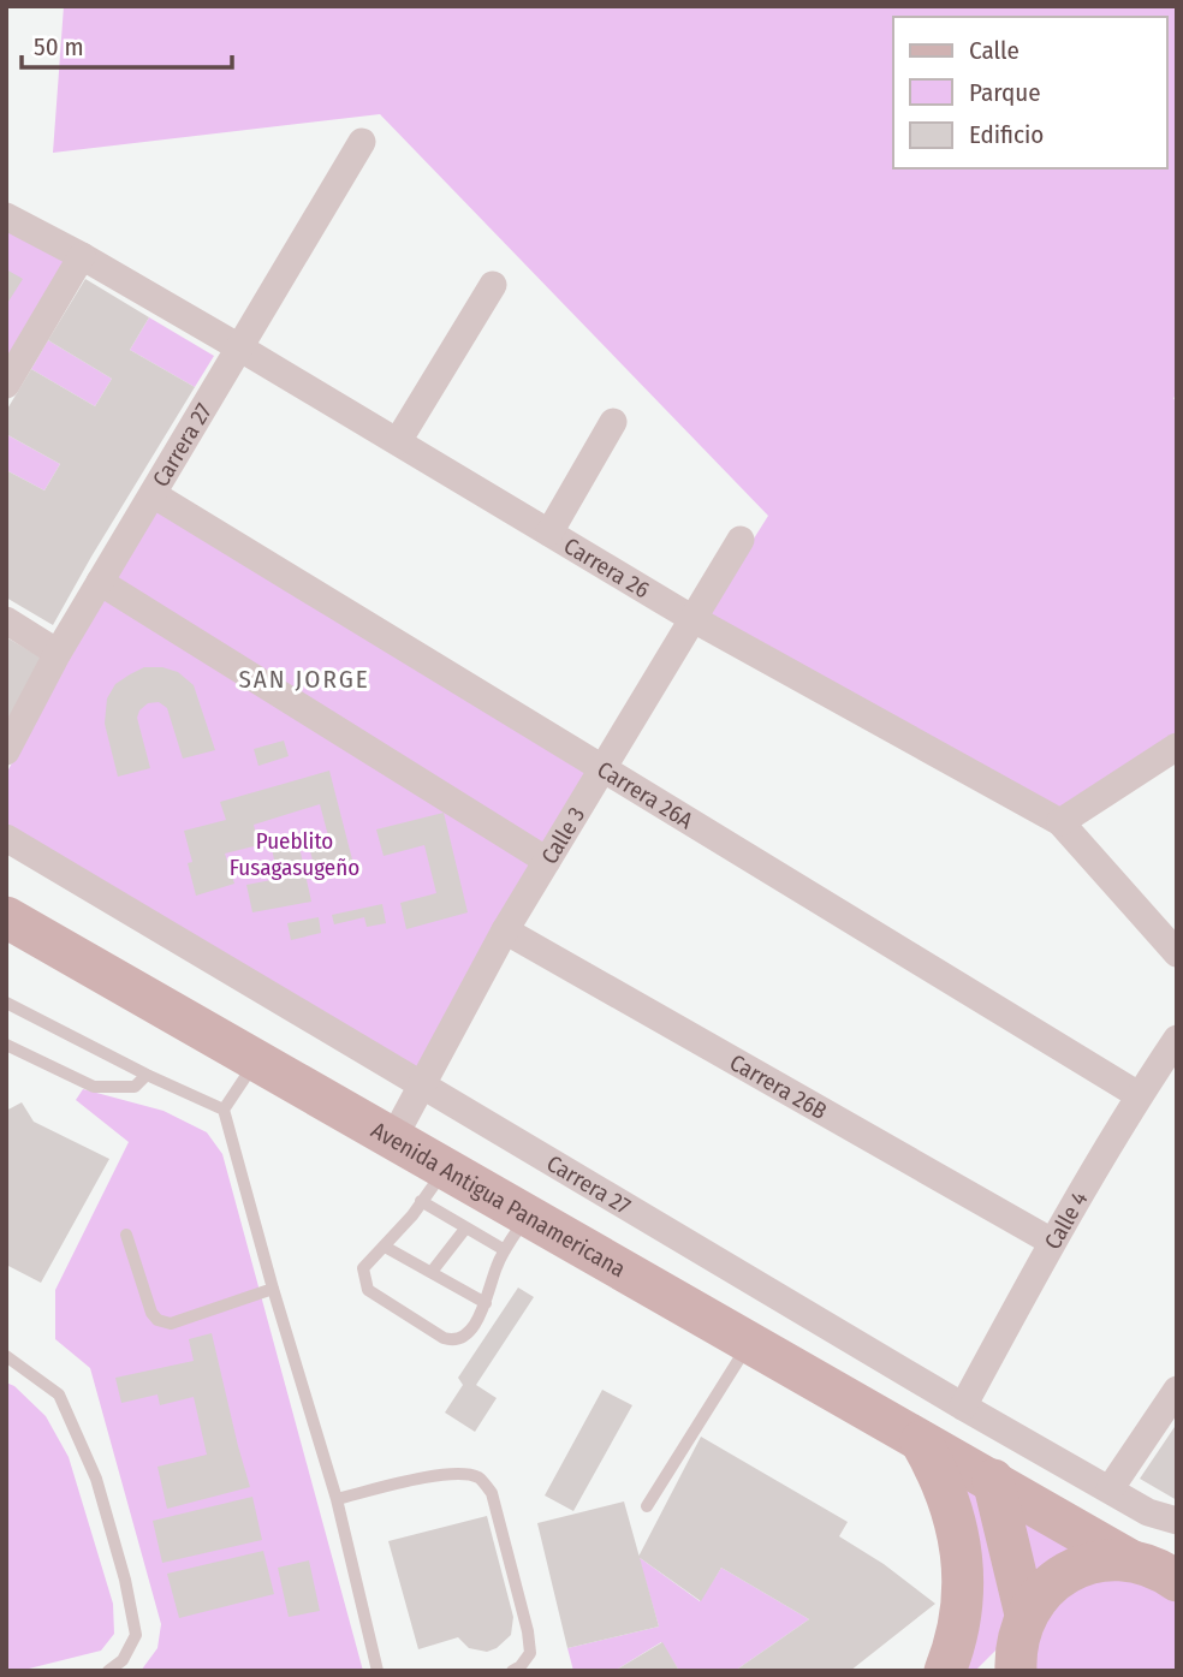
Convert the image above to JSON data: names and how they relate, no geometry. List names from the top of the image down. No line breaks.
{"streets":{"main road":["Avenida Antigua Panamericana"],"street":["Carrera 27","Carrera 26","Carrera 26A","Calle 3","Carrera 26B","Calle 4"]},"crossings":[["Carrera 27","Carrera 26"],["Carrera 27","Carrera 26A"],["Carrera 27","Calle 3"],["Carrera 27","Calle 4"],["Carrera 26","Calle 3"],["Carrera 26A","Calle 3"],["Carrera 26A","Calle 4"],["Calle 3","Carrera 26B"],["Calle 3","Avenida Antigua Panamericana"],["Carrera 26B","Calle 4"]],"districts":["SAN JORGE"],"parks":["Pueblito Fusagasugeño"],"legend":["Calle","Parque","Edificio"],"scale_bar":"50 m"}
